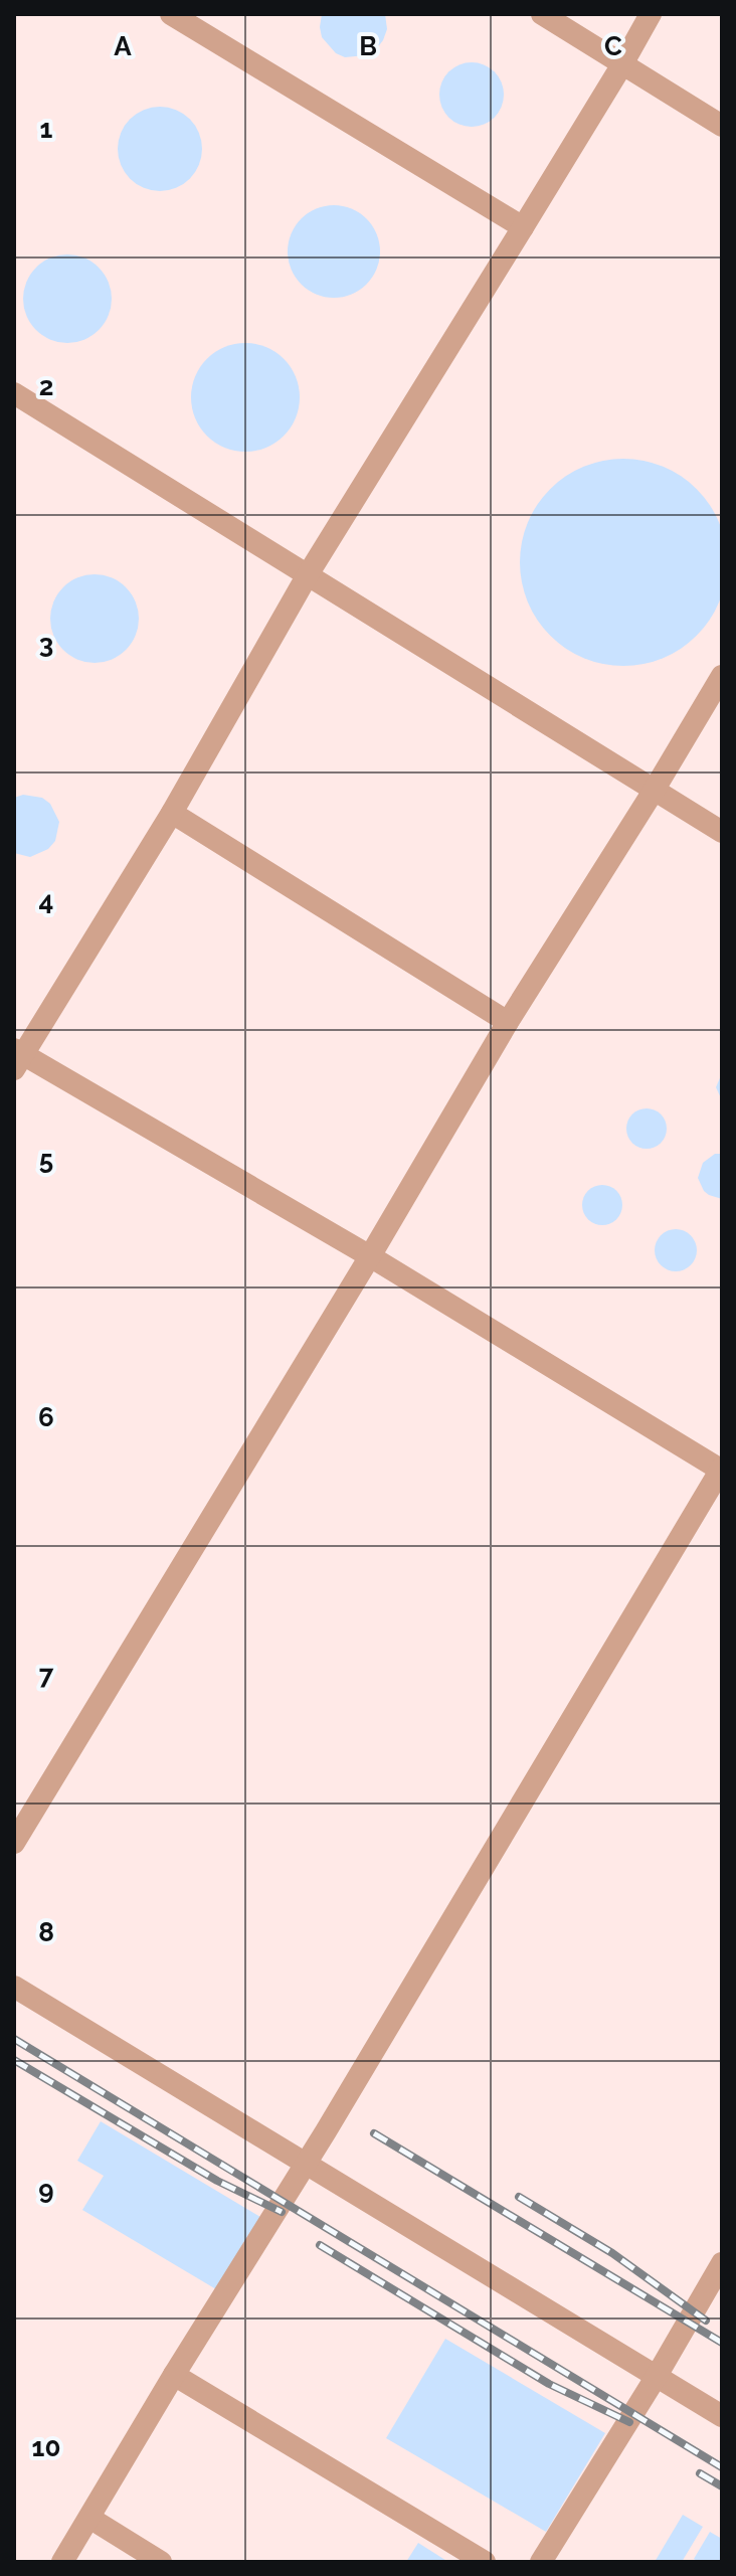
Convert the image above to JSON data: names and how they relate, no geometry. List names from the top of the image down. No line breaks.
{"grid":{"columns":["A","B","C"],"rows":["1","2","3","4","5","6","7","8","9","10"]}}
